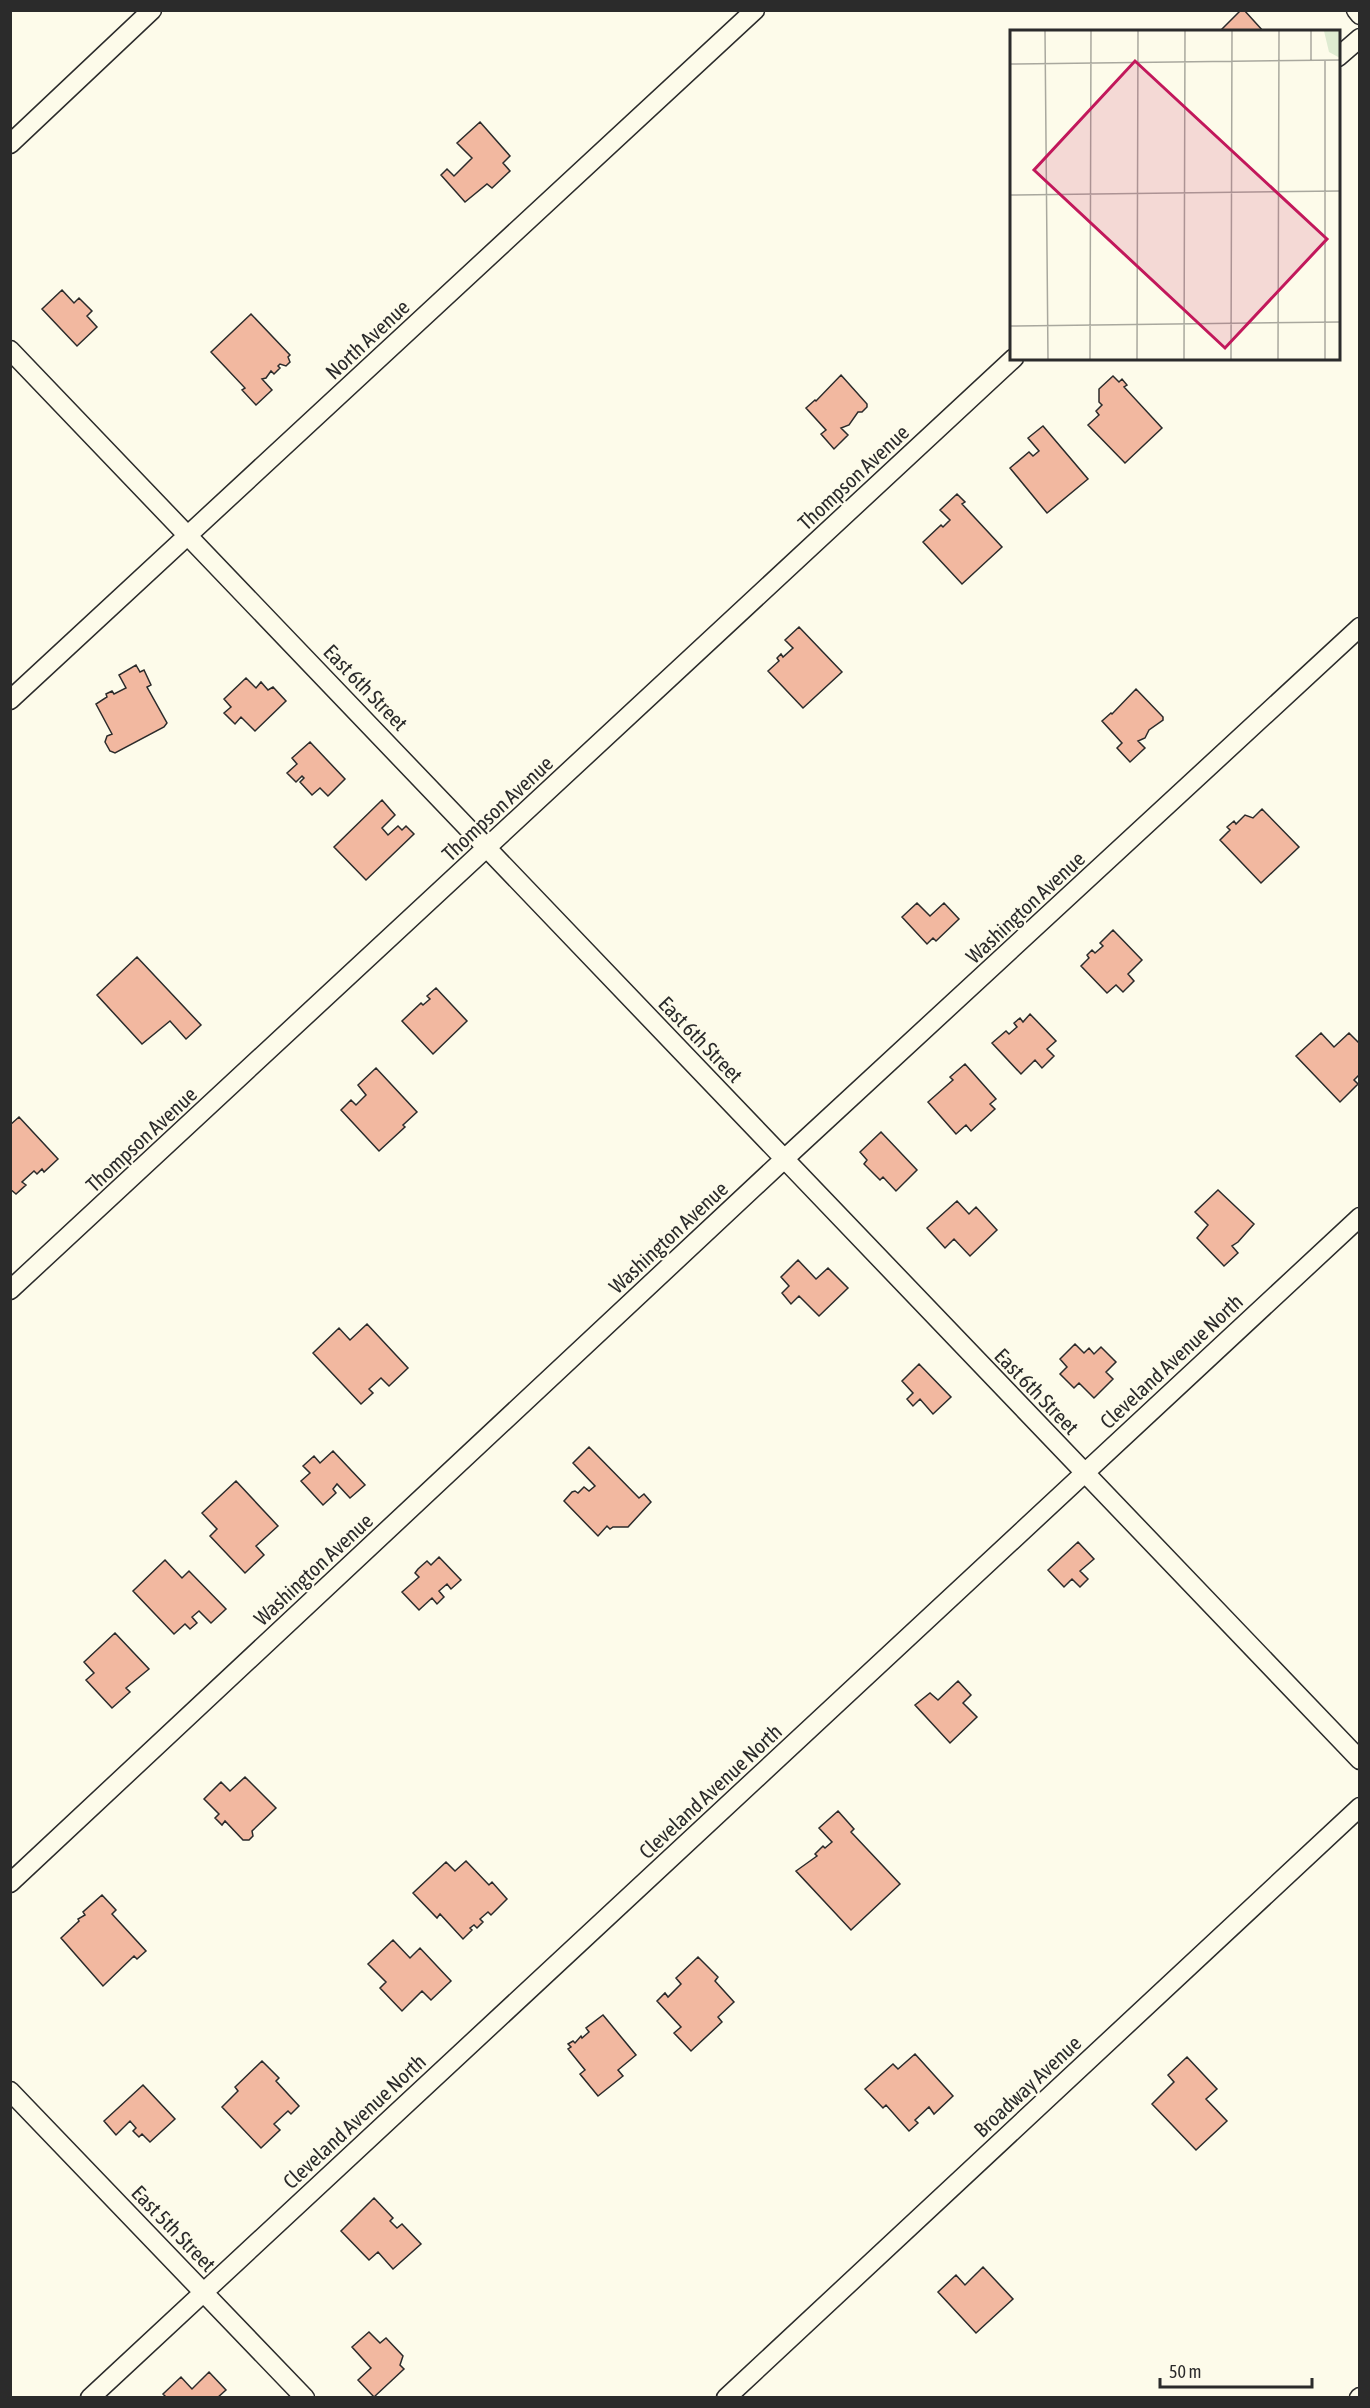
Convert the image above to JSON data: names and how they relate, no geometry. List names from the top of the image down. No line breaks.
{"streets":{"street":["North Avenue","Thompson Avenue","East 6th Street","Washington Avenue","Cleveland Avenue North","Broadway Avenue","East 5th Street"]},"crossings":[["North Avenue","East 6th Street"],["Thompson Avenue","East 6th Street"],["East 6th Street","Washington Avenue"],["East 6th Street","Cleveland Avenue North"],["Cleveland Avenue North","East 5th Street"]],"scale_bar":"50 m"}
